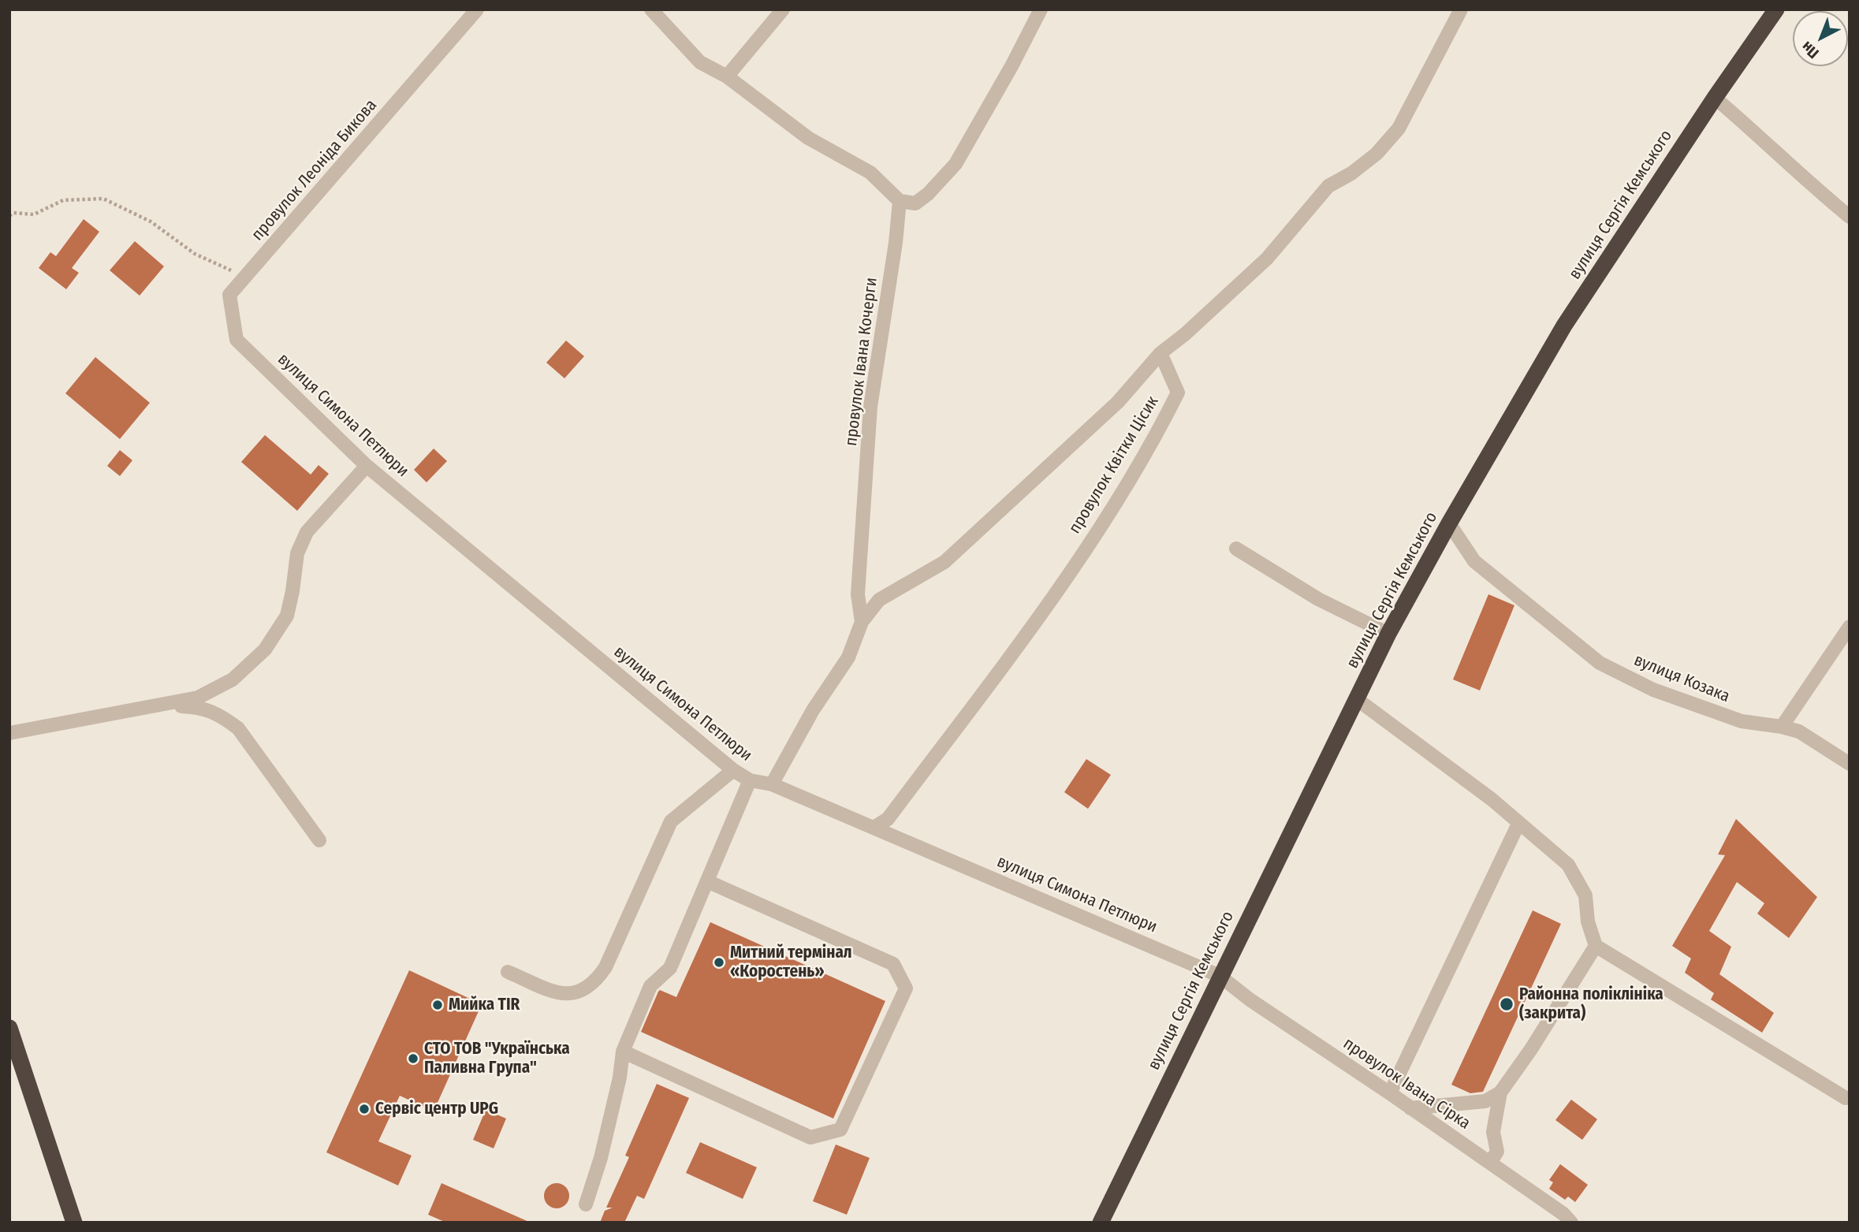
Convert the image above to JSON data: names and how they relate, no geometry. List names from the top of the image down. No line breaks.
{"streets":{"highway":["вулиця Сергія Кемського"],"street":["провулок Леоніда Бикова","провулок Івана Кочерги","вулиця Симона Петлюри","провулок Квітки Цісик","вулиця Козака","провулок Івана Сірка"]},"crossings":[["провулок Леоніда Бикова","вулиця Симона Петлюри"],["вулиця Сергія Кемського","вулиця Симона Петлюри"],["вулиця Сергія Кемського","вулиця Козака"],["вулиця Сергія Кемського","провулок Івана Сірка"],["провулок Івана Кочерги","вулиця Симона Петлюри"],["вулиця Симона Петлюри","провулок Квітки Цісик"],["вулиця Симона Петлюри","провулок Івана Сірка"]],"places":["Митний термінал «Коростень»","Районна поліклініка (закрита)","Мийка TIR","СТО ТОВ \"Українська Паливна Група\"","Сервіс центр UPG"],"north":"bottom left"}
